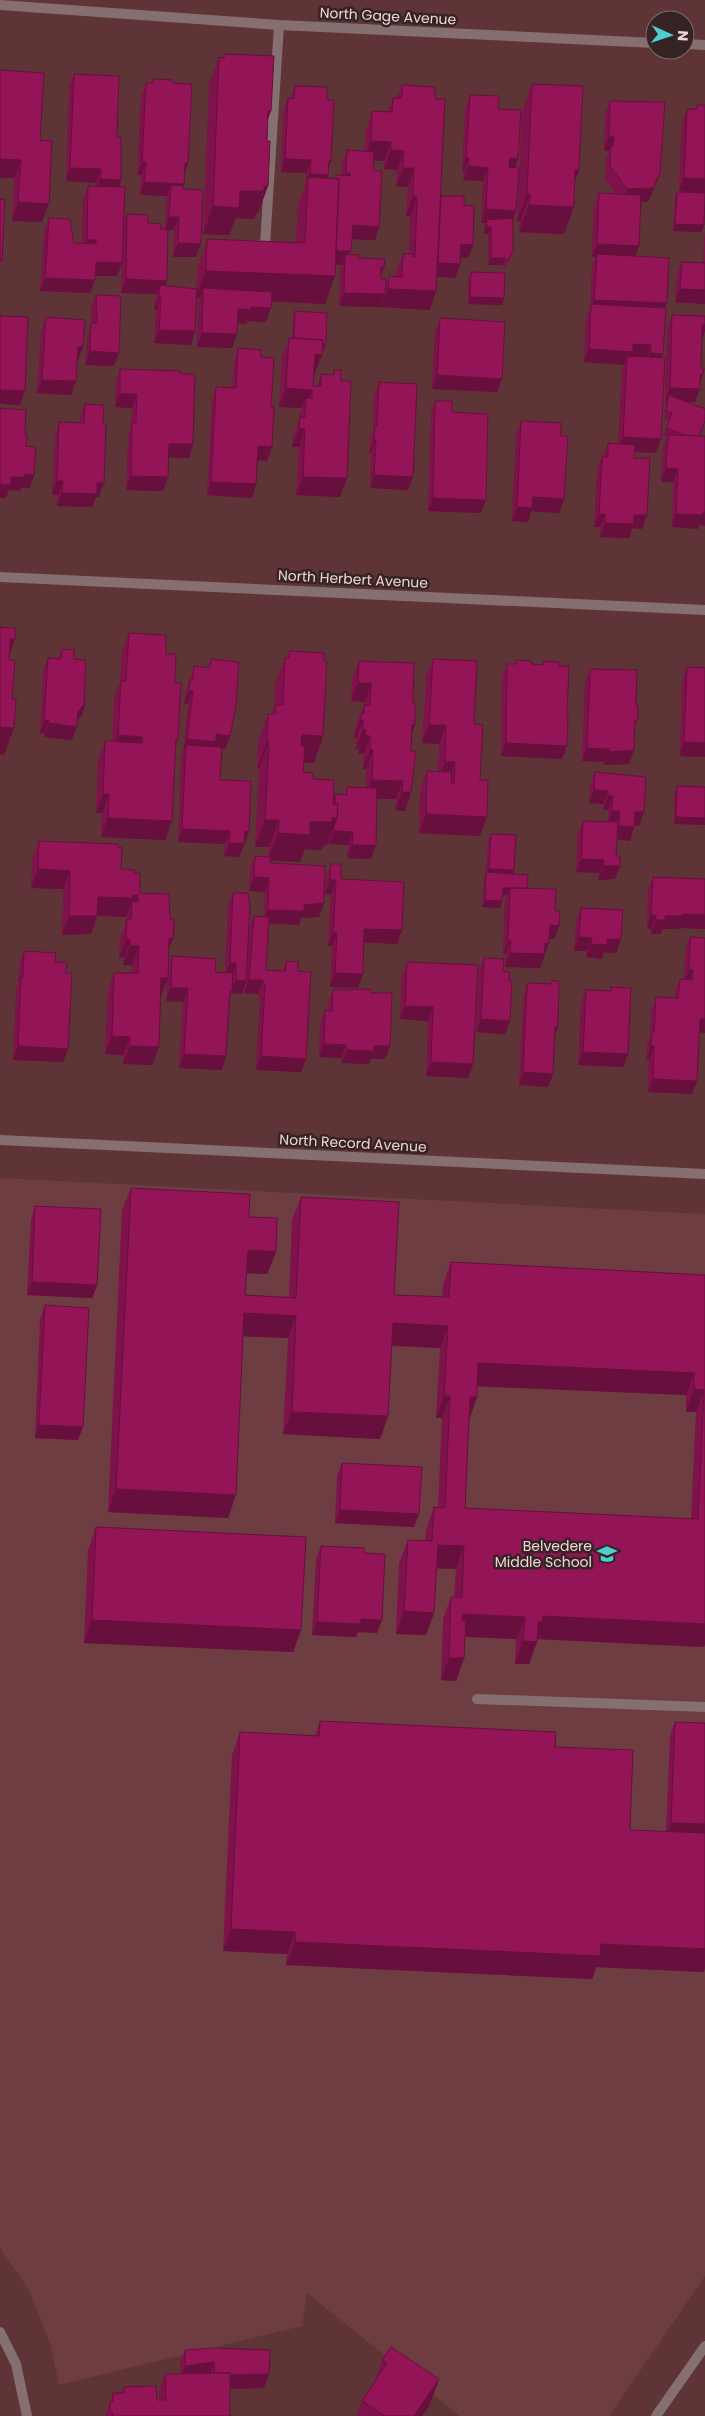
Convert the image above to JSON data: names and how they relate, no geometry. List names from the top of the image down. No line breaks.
{"streets":{"street":["North Gage Avenue","North Herbert Avenue","North Record Avenue"]},"places":{"school or university":["Belvedere Middle School"]},"north":"right"}
